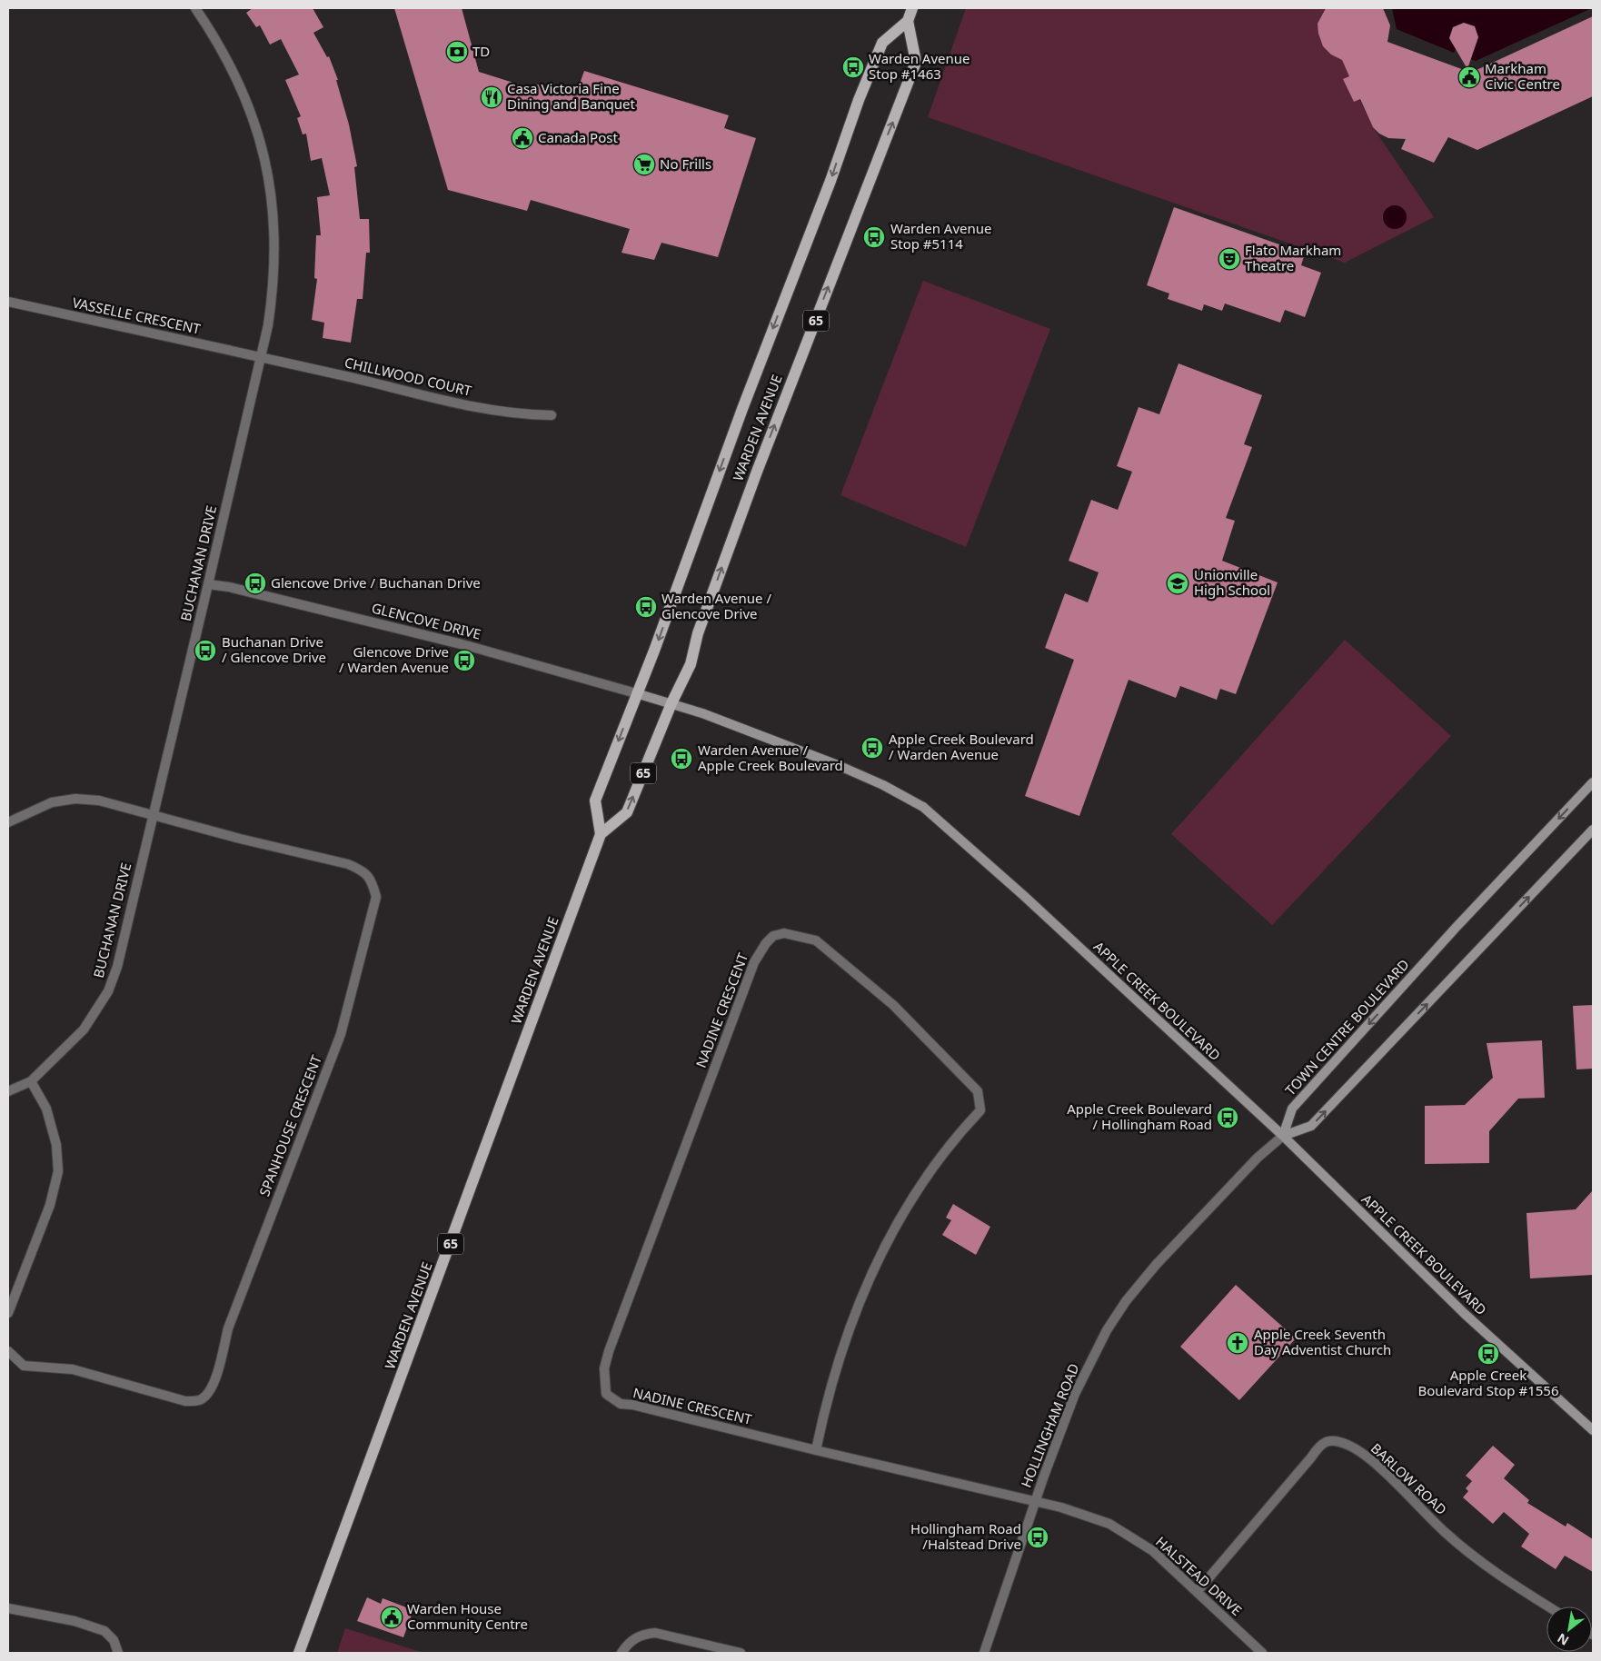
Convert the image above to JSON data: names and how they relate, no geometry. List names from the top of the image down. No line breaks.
{"streets":{"main road":["65","WARDEN AVENUE","APPLE CREEK BOULEVARD","TOWN CENTRE BOULEVARD"],"street":["VASSELLE CRESCENT","CHILLWOOD COURT","BUCHANAN DRIVE","GLENCOVE DRIVE","NADINE CRESCENT","SPANHOUSE CRESCENT","HOLLINGHAM ROAD","BARLOW ROAD","HALSTEAD DRIVE"]},"crossings":[["VASSELLE CRESCENT","CHILLWOOD COURT"],["VASSELLE CRESCENT","BUCHANAN DRIVE"],["CHILLWOOD COURT","BUCHANAN DRIVE"],["WARDEN AVENUE","GLENCOVE DRIVE"],["WARDEN AVENUE","APPLE CREEK BOULEVARD"],["BUCHANAN DRIVE","GLENCOVE DRIVE"],["BUCHANAN DRIVE","SPANHOUSE CRESCENT"],["GLENCOVE DRIVE","APPLE CREEK BOULEVARD"],["APPLE CREEK BOULEVARD","TOWN CENTRE BOULEVARD"],["APPLE CREEK BOULEVARD","HOLLINGHAM ROAD"],["NADINE CRESCENT","HOLLINGHAM ROAD"],["NADINE CRESCENT","HALSTEAD DRIVE"],["TOWN CENTRE BOULEVARD","HOLLINGHAM ROAD"],["HOLLINGHAM ROAD","HALSTEAD DRIVE"],["BARLOW ROAD","HALSTEAD DRIVE"]],"places":{"bank":["TD"],"bus stop":["Warden Avenue Stop #1463","Warden Avenue Stop #5114","Glencove Drive / Buchanan Drive","Warden Avenue / Glencove Drive","Buchanan Drive / Glencove Drive","Glencove Drive / Warden Avenue","Apple Creek Boulevard / Warden Avenue","Warden Avenue / Apple Creek Boulevard","Apple Creek Boulevard / Hollingham Road","Apple Creek Boulevard Stop #1556","Hollingham Road /Halstead Drive"],"public building":["Markham Civic Centre","Canada Post","Warden House Community Centre"],"restaurant":["Casa Victoria Fine Dining and Banquet"],"supermarket":["No Frills"],"theatre":["Flato Markham Theatre"],"school or university":["Unionville High School"],"church":["Apple Creek Seventh Day Adventist Church"]},"north":"bottom left"}
